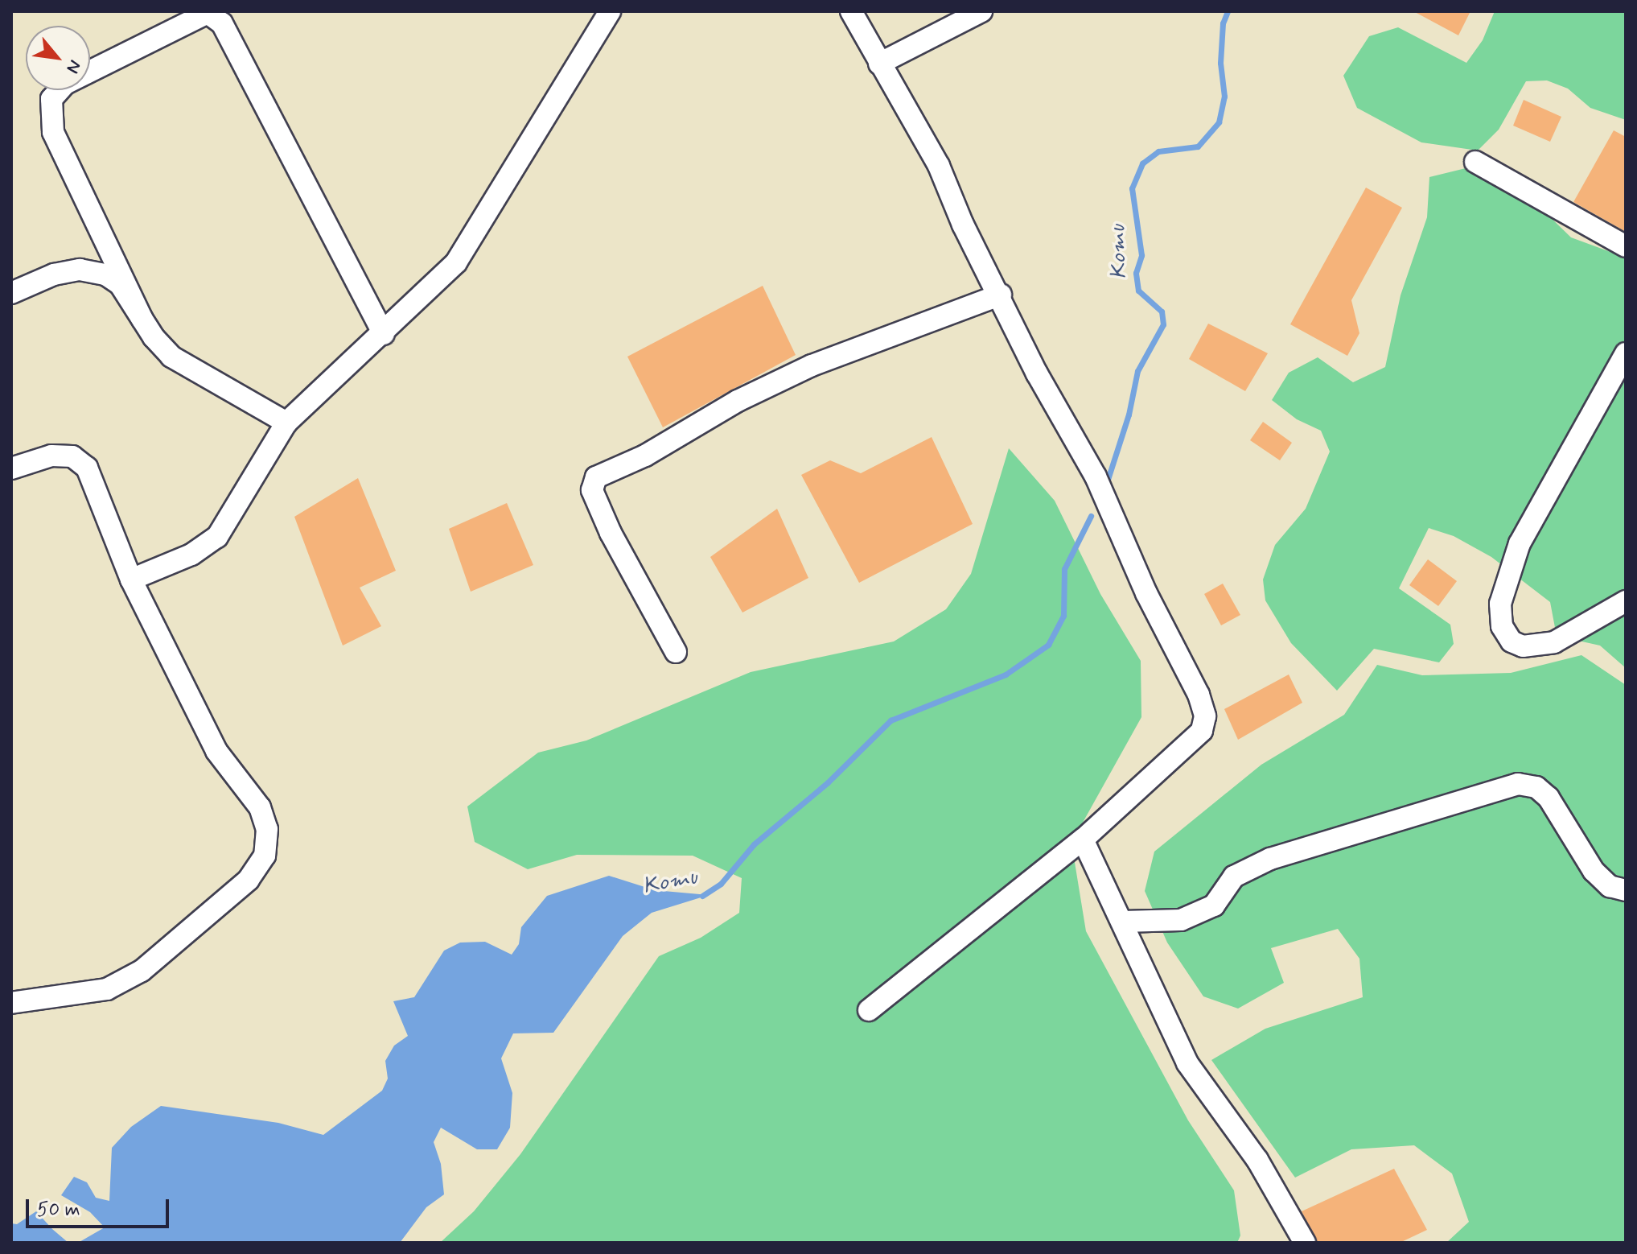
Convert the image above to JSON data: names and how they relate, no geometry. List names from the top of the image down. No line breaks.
{"water":["Komu"],"scale_bar":"50 m","north":"bottom right"}
